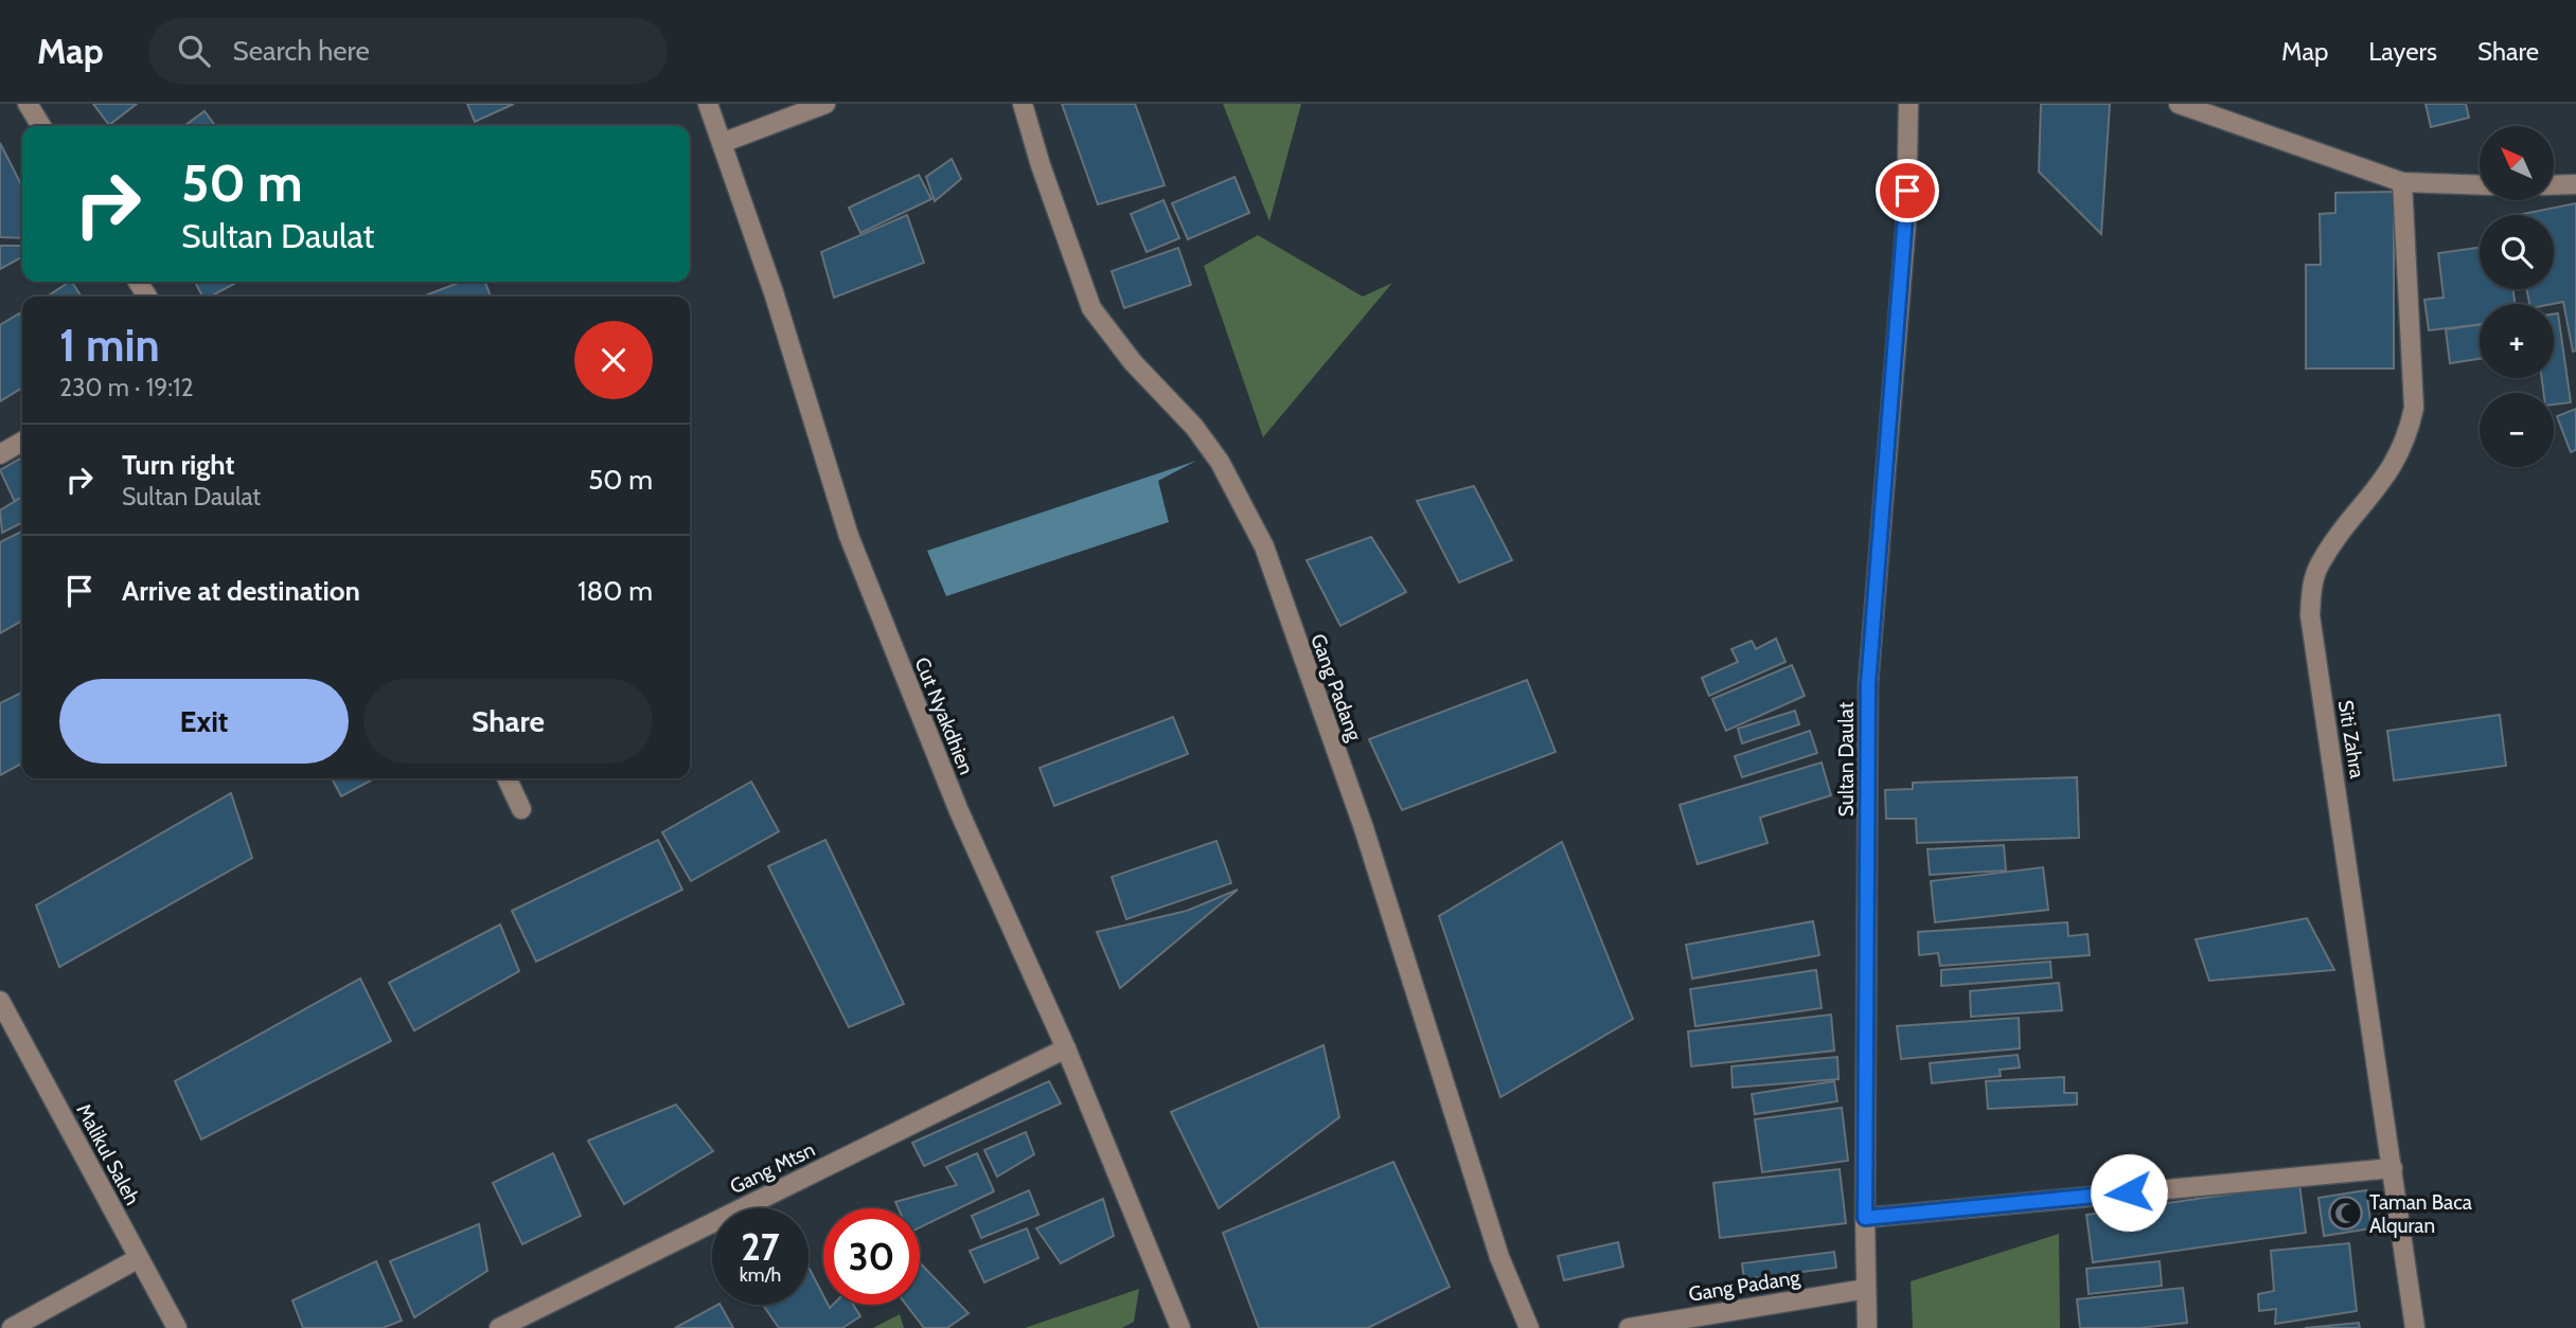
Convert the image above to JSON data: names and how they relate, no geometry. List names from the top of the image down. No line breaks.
{"streets":{"street":["Gang Padang","Cut Nyakdhien","Siti Zahra","Sultan Daulat","Malikul Saleh","Gang Mtsn"]},"crossings":[["Gang Padang","Sultan Daulat"],["Cut Nyakdhien","Gang Mtsn"]],"places":{"mosque":["Taman Baca Alquran"]},"north":"top left","page":{"header":"Map","search":"Search here","nav":["Map","Layers","Share"],"map_buttons":["+","−"],"turn":["50 m","Sultan Daulat"],"heading":["1 min","230 m · 19:12"],"list":[{"name":"Turn right","note":"Sultan Daulat","value":"50 m"},{"name":"Arrive at destination","value":"180 m"}],"buttons":["Exit","Share"],"speed":"27 km/h","limit":"30"}}
